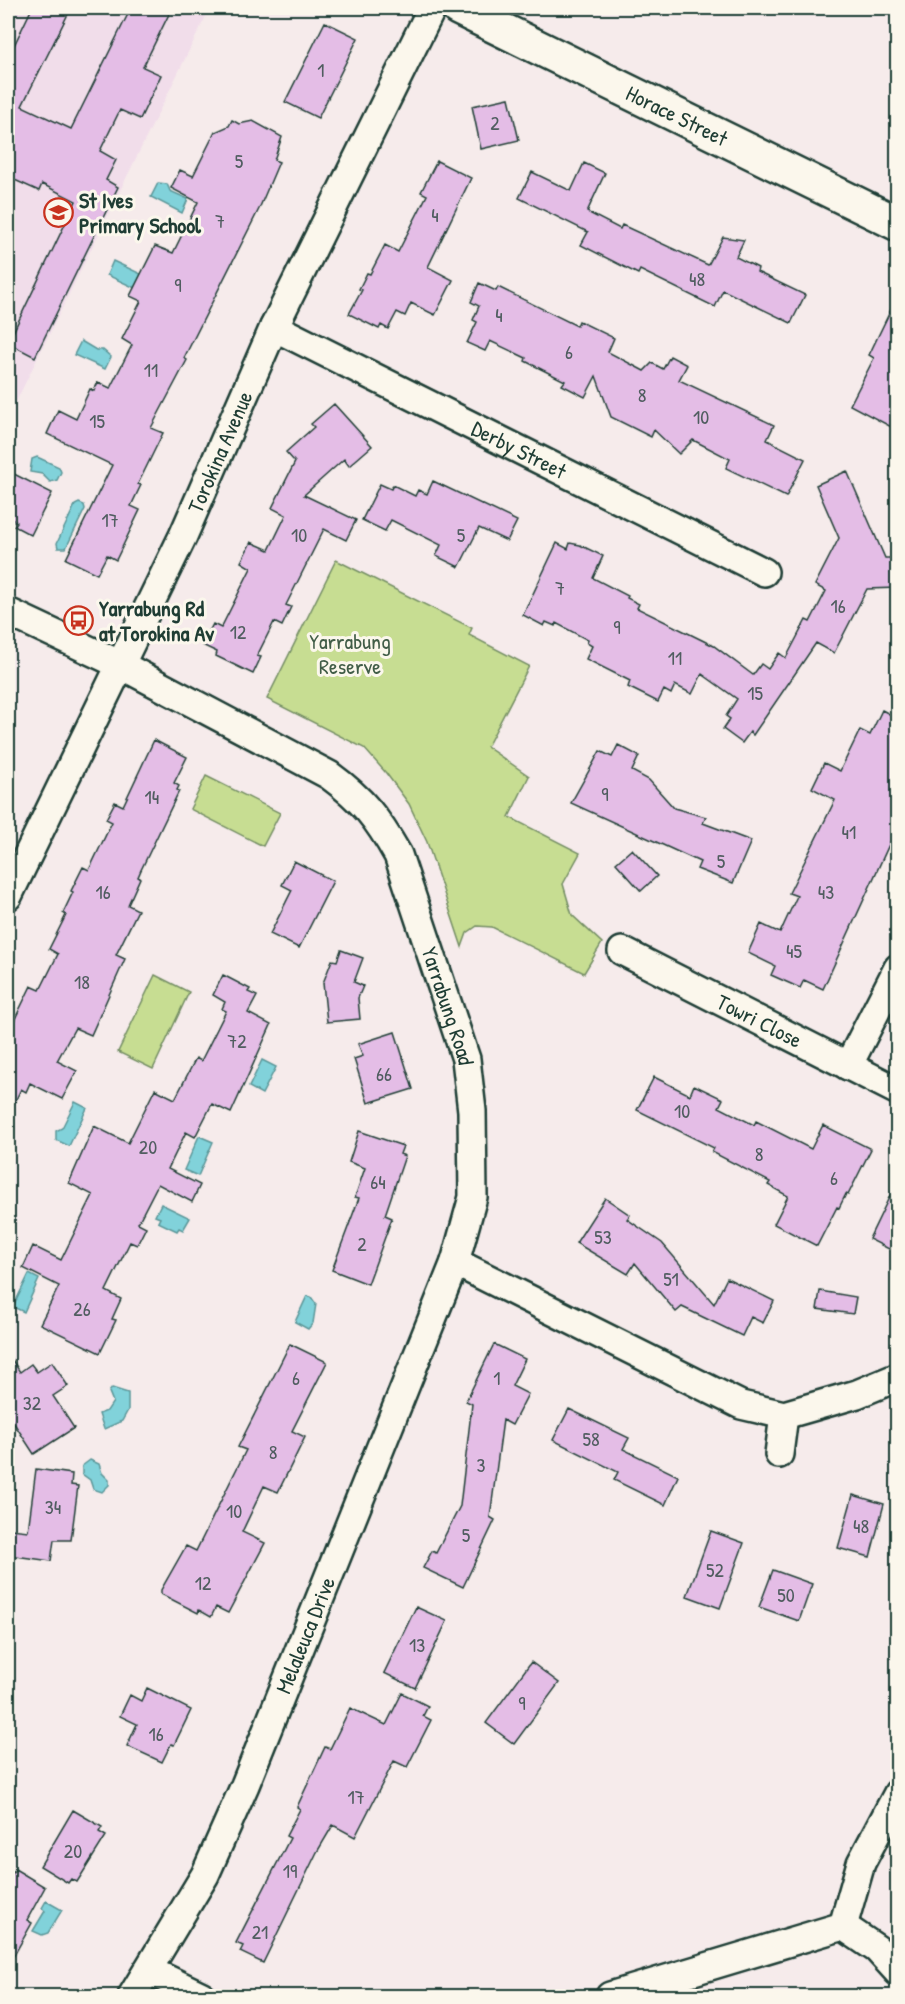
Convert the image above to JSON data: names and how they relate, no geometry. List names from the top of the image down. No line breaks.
{"streets":{"main road":["Horace Street"],"street":["Derby Street","Torokina Avenue","Yarrabung Road","Towri Close","Melaleuca Drive"]},"crossings":[["Derby Street","Torokina Avenue"],["Torokina Avenue","Yarrabung Road"],["Yarrabung Road","Melaleuca Drive"]],"parks":["Yarrabung Reserve"],"places":{"school or university":["St Ives Primary School"],"bus stop":["Yarrabung Rd at Torokina Av"]},"house_numbers":["1","2","5","4","7","48","9","4","6","11","8","10","15","17","10","5","7","16","9","12","11","15","9","14","41","5","16","43","45","18","72","66","10","20","8","6","64","53","2","51","26","6","1","32","58","8","3","34","10","48","5","52","12","50","13","9","16","17","20","19","21"]}
